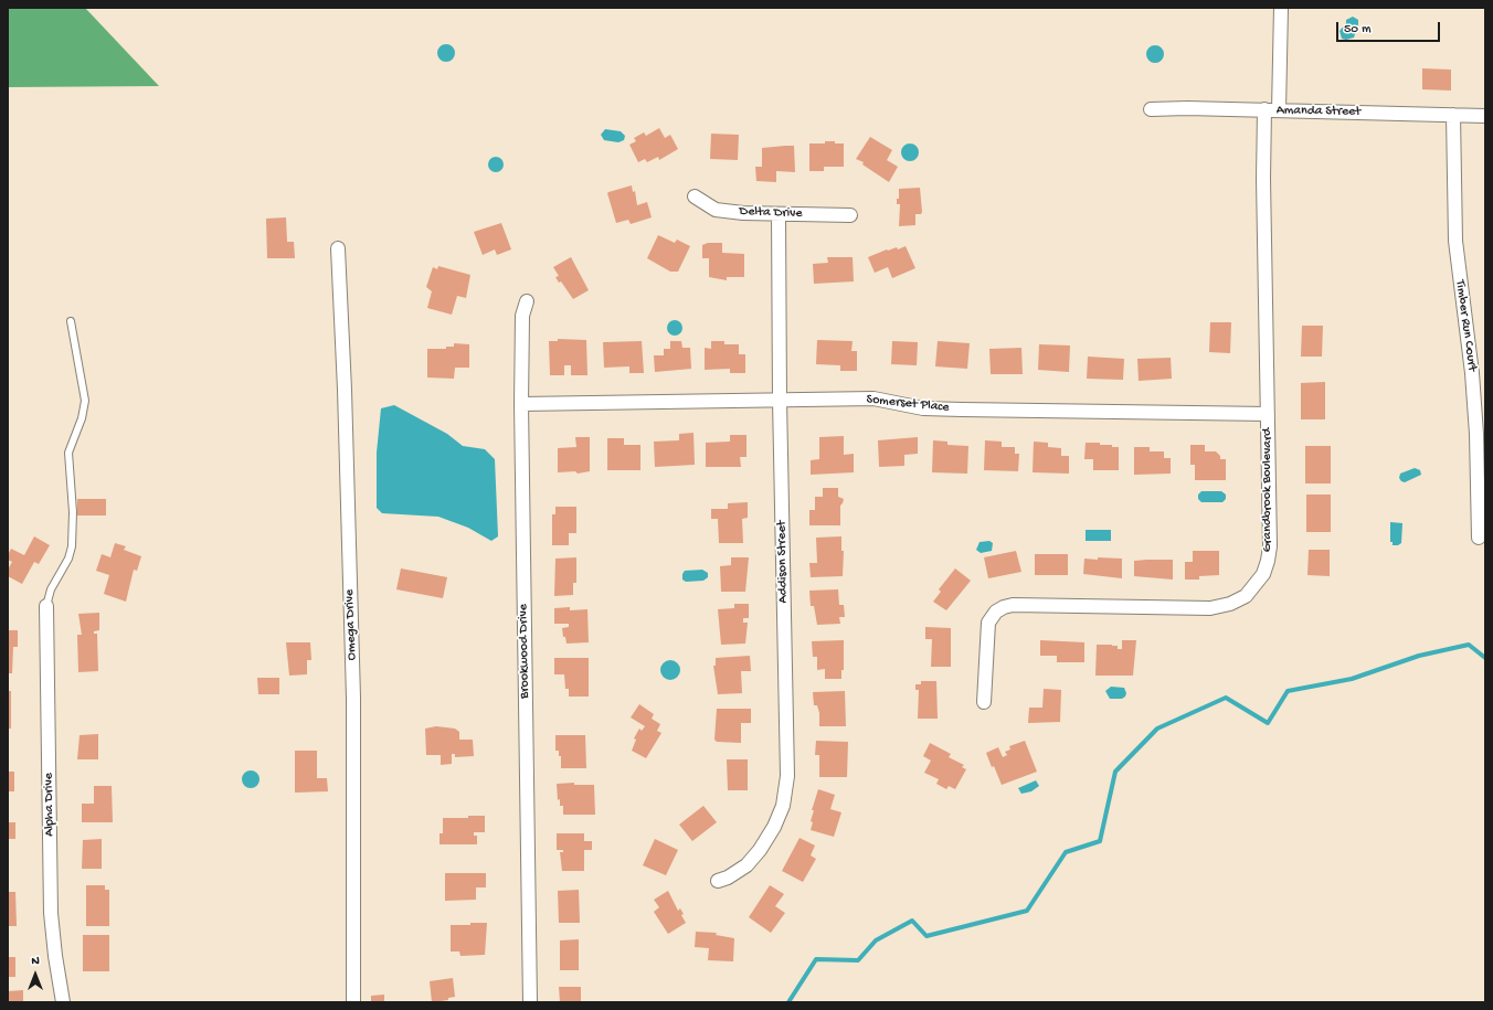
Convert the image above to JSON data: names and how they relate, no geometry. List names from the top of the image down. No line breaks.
{"streets":{"street":["Amanda Street","Delta Drive","Timber Run Court","Somerset Place","Grandbrook Boulevard","Addison Street","Omega Drive","Brookwood Drive","Alpha Drive"]},"crossings":[["Amanda Street","Timber Run Court"],["Amanda Street","Grandbrook Boulevard"],["Delta Drive","Addison Street"],["Somerset Place","Grandbrook Boulevard"],["Somerset Place","Addison Street"],["Somerset Place","Brookwood Drive"]],"scale_bar":"50 m","north":"top"}
